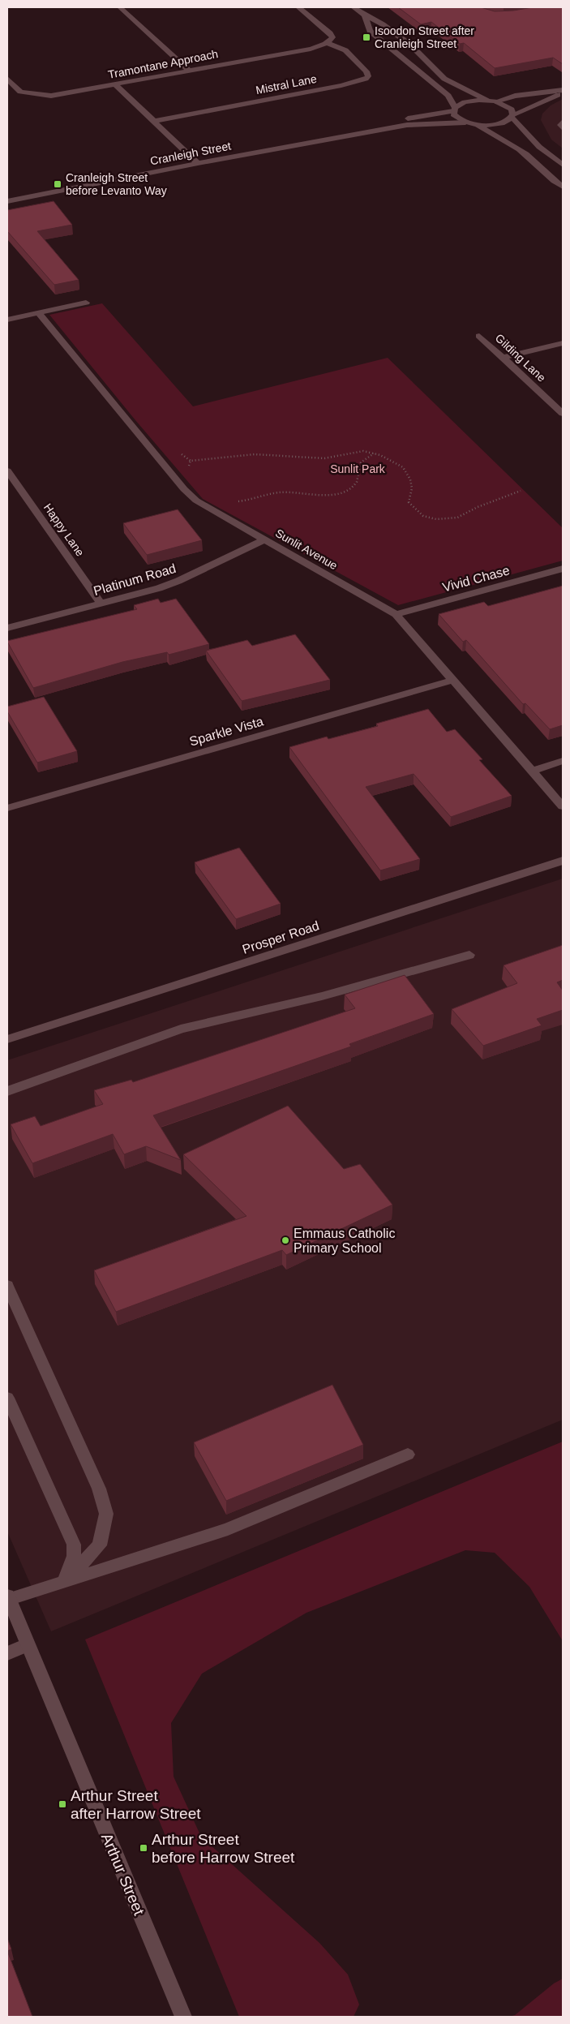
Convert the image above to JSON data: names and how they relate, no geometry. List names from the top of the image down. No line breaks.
{"streets":{"street":["Tramontane Approach","Mistral Lane","Cranleigh Street","Gilding Lane","Happy Lane","Sunlit Avenue","Vivid Chase","Platinum Road","Sparkle Vista","Prosper Road","Arthur Street"]},"crossings":[["Tramontane Approach","Mistral Lane"],["Happy Lane","Platinum Road"],["Sunlit Avenue","Vivid Chase"],["Sunlit Avenue","Platinum Road"],["Sunlit Avenue","Sparkle Vista"]],"parks":["Sunlit Park"],"places":{"transit":["Isoodon Street after Cranleigh Street","Cranleigh Street before Levanto Way","Arthur Street after Harrow Street","Arthur Street before Harrow Street"],"other":["Emmaus Catholic Primary School"]}}
